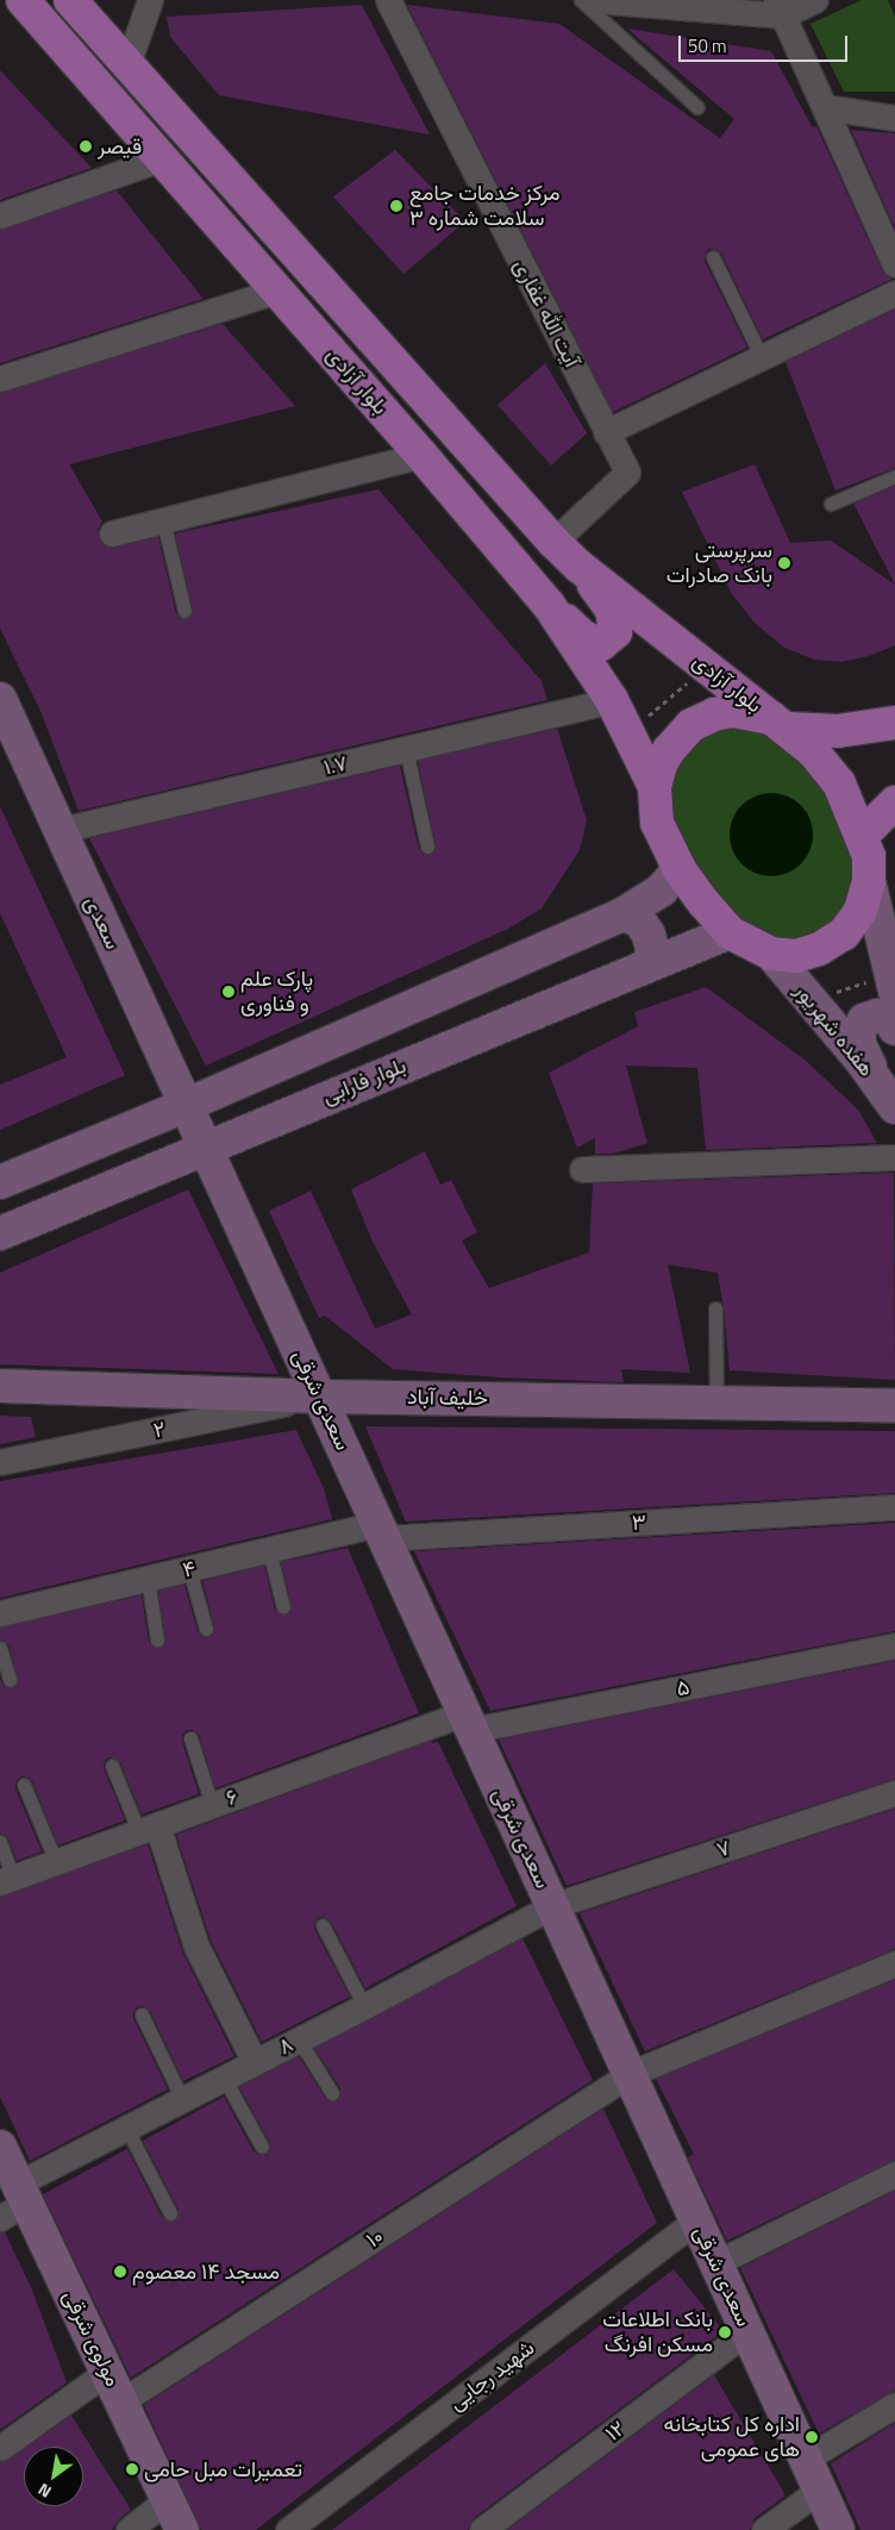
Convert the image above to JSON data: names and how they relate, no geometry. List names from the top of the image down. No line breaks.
{"streets":{"main road":["بلوار آزادی","سعدی","هفده شهریور","بلوار فارابی","خلیف آباد","سعدی شرقی","مولوی شرقی"],"street":["آیت الله غفاری","۱.۷","۲","۳","۴","۵","۶","۷","۸","۱۰","شهید رجایی","۱۲"]},"crossings":[["آیت الله غفاری","بلوار آزادی"],["بلوار آزادی","۱.۷"],["بلوار آزادی","هفده شهریور"],["۱.۷","سعدی"],["سعدی","بلوار فارابی"],["سعدی","سعدی شرقی"],["بلوار فارابی","سعدی شرقی"],["خلیف آباد","سعدی شرقی"],["خلیف آباد","۲"],["سعدی شرقی","۲"],["سعدی شرقی","۳"],["سعدی شرقی","۴"],["سعدی شرقی","۵"],["سعدی شرقی","۶"],["سعدی شرقی","۷"],["سعدی شرقی","۸"],["سعدی شرقی","۱۰"],["سعدی شرقی","شهید رجایی"],["سعدی شرقی","۱۲"],["۳","۴"],["۵","۶"],["۷","۸"],["۸","مولوی شرقی"],["۱۰","مولوی شرقی"]],"places":["قیصر","مرکز خدمات جامع سلامت شماره ۳","سرپرستی بانک صادرات","پارک علم و فناوری","مسجد ۱۴ معصوم","بانک اطلاعات مسکن افرنگ","اداره کل کتابخانه های عمومی","تعمیرات مبل حامی"],"scale_bar":"50 m","north":"bottom left"}
